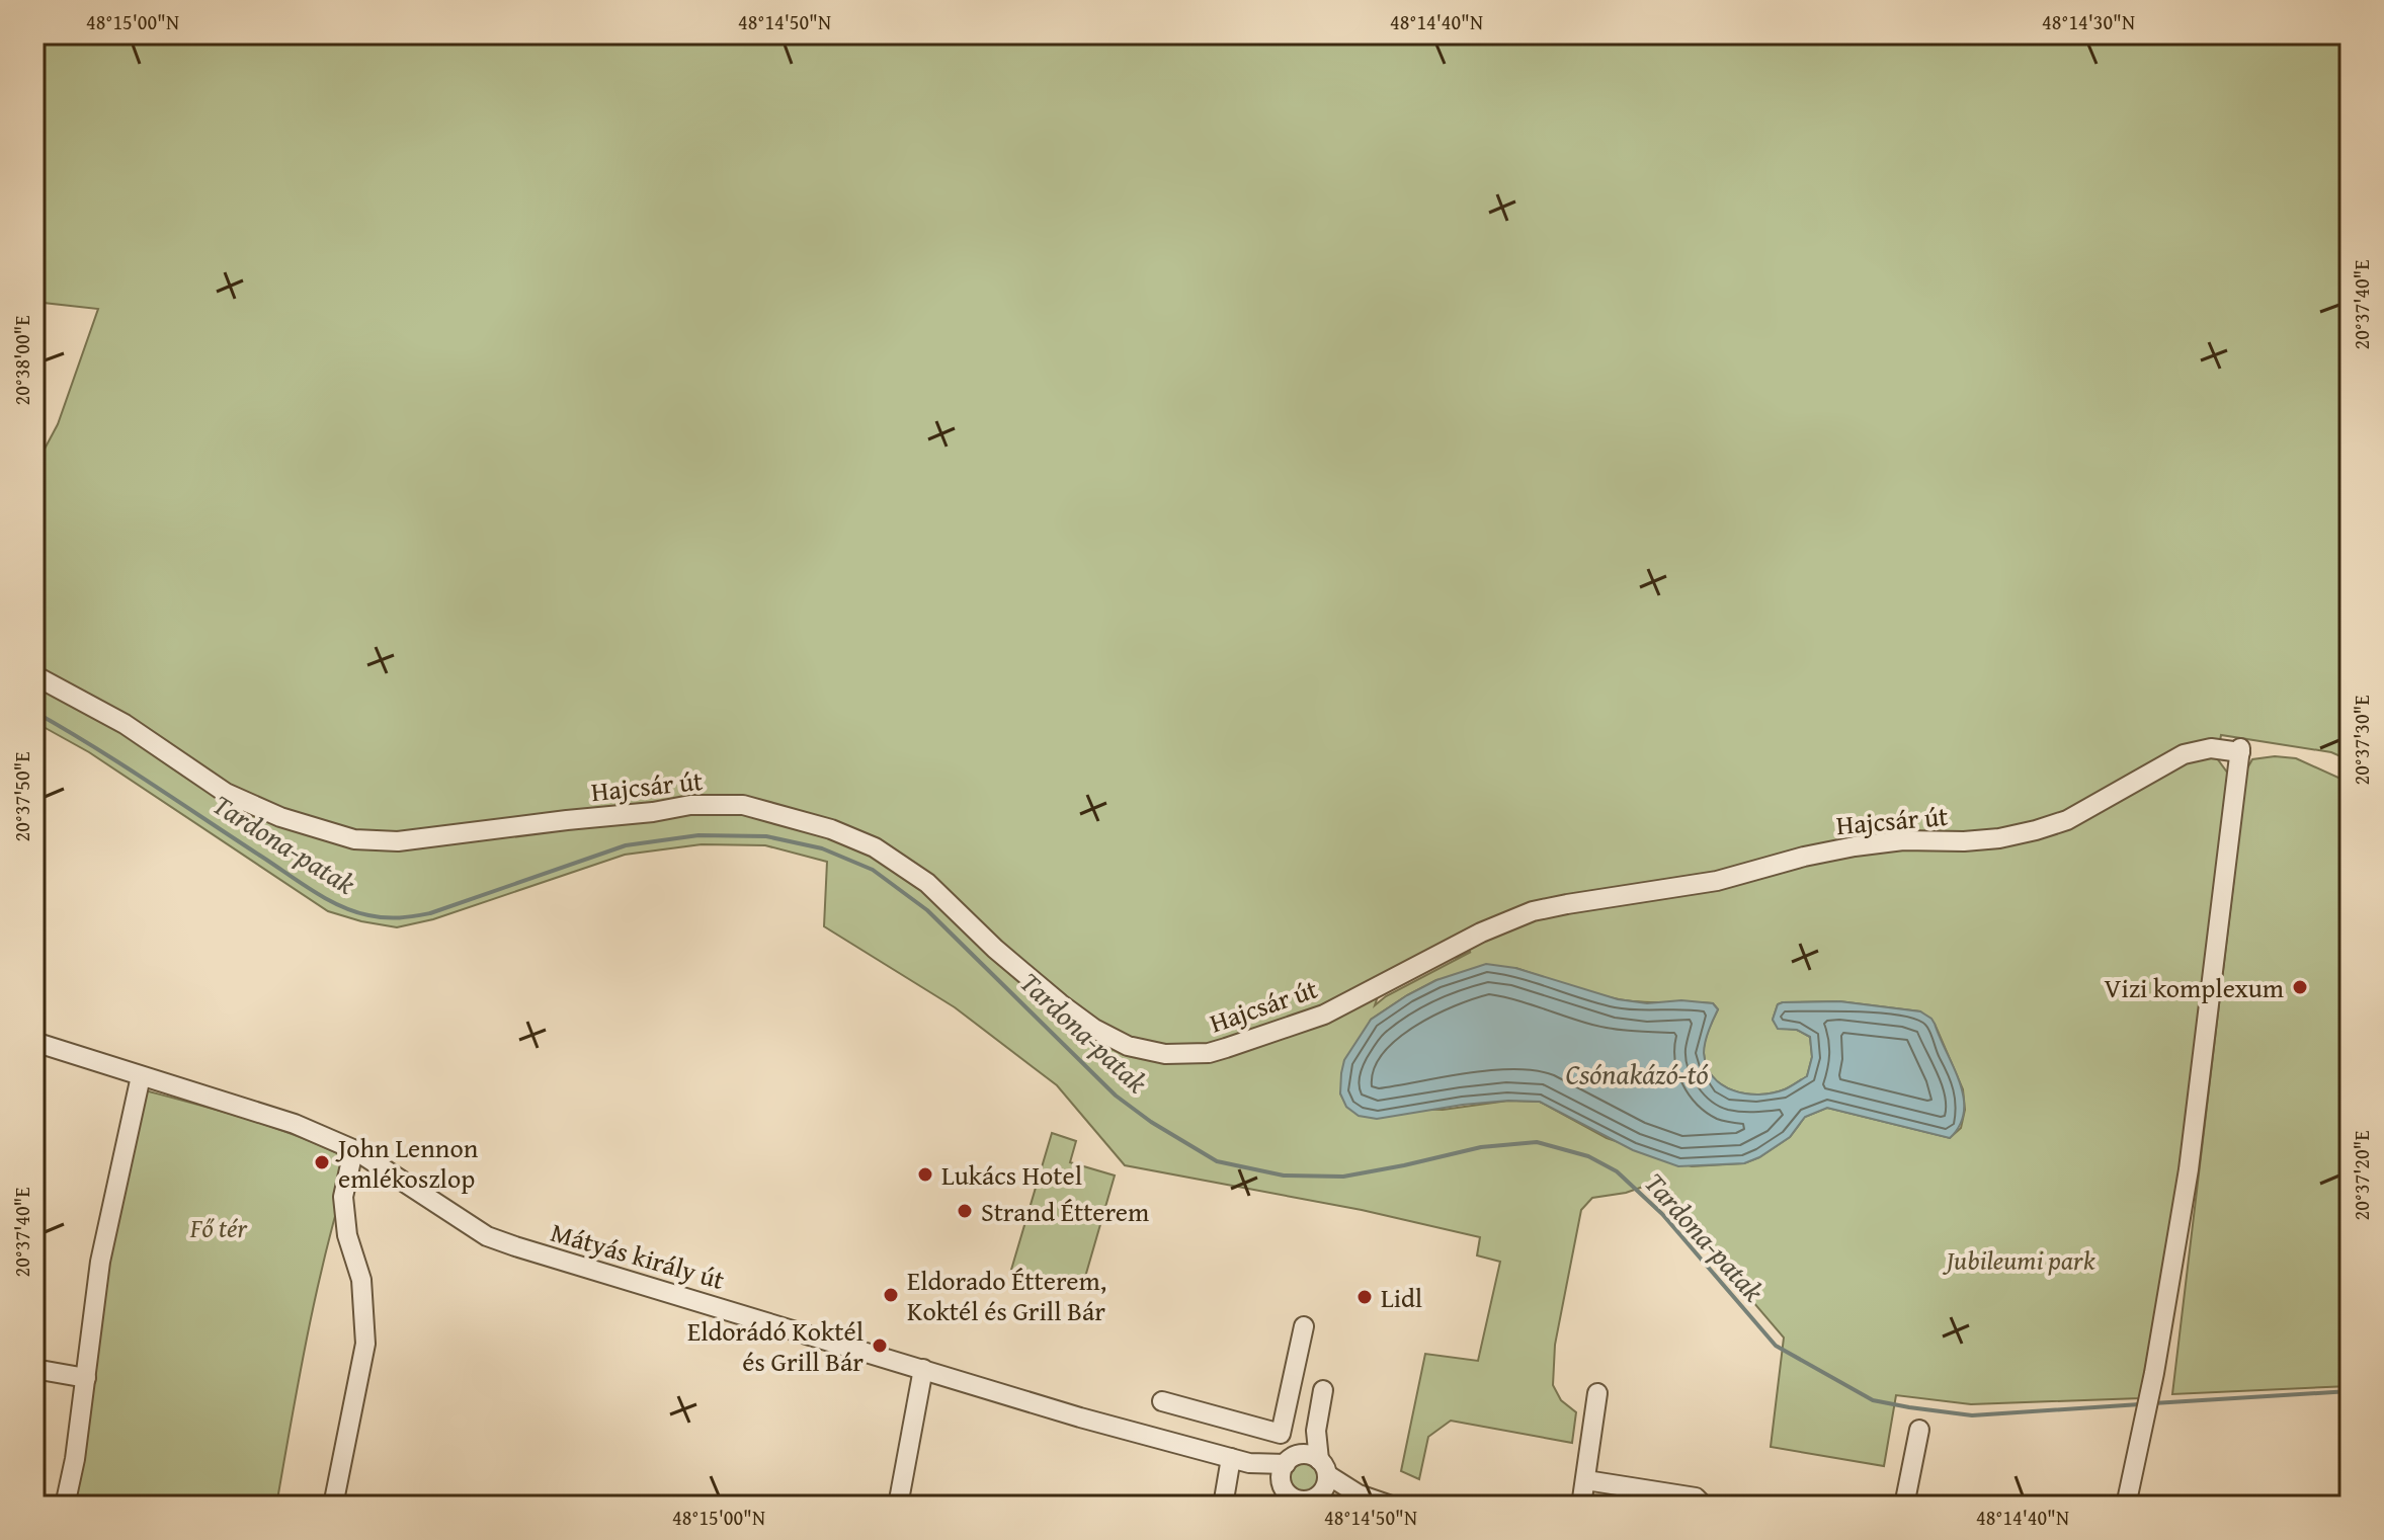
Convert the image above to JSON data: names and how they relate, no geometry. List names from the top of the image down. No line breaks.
{"streets":{"street":["Hajcsár út","Mátyás király út"]},"water":["Tardona-patak","Csónakázó-tó"],"parks":["Fő tér","Jubileumi park"],"places":["Vizi komplexum","John Lennon emlékoszlop","Lukács Hotel","Strand Étterem","Eldorado Étterem, Koktél és Grill Bár","Lidl","Eldorádó Koktél és Grill Bár"],"coordinates":["48°15'00\"N","48°14'50\"N","48°14'40\"N","48°14'30\"N","20°37'40\"E","20°38'00\"E","20°37'30\"E","20°37'50\"E","20°37'20\"E"]}
